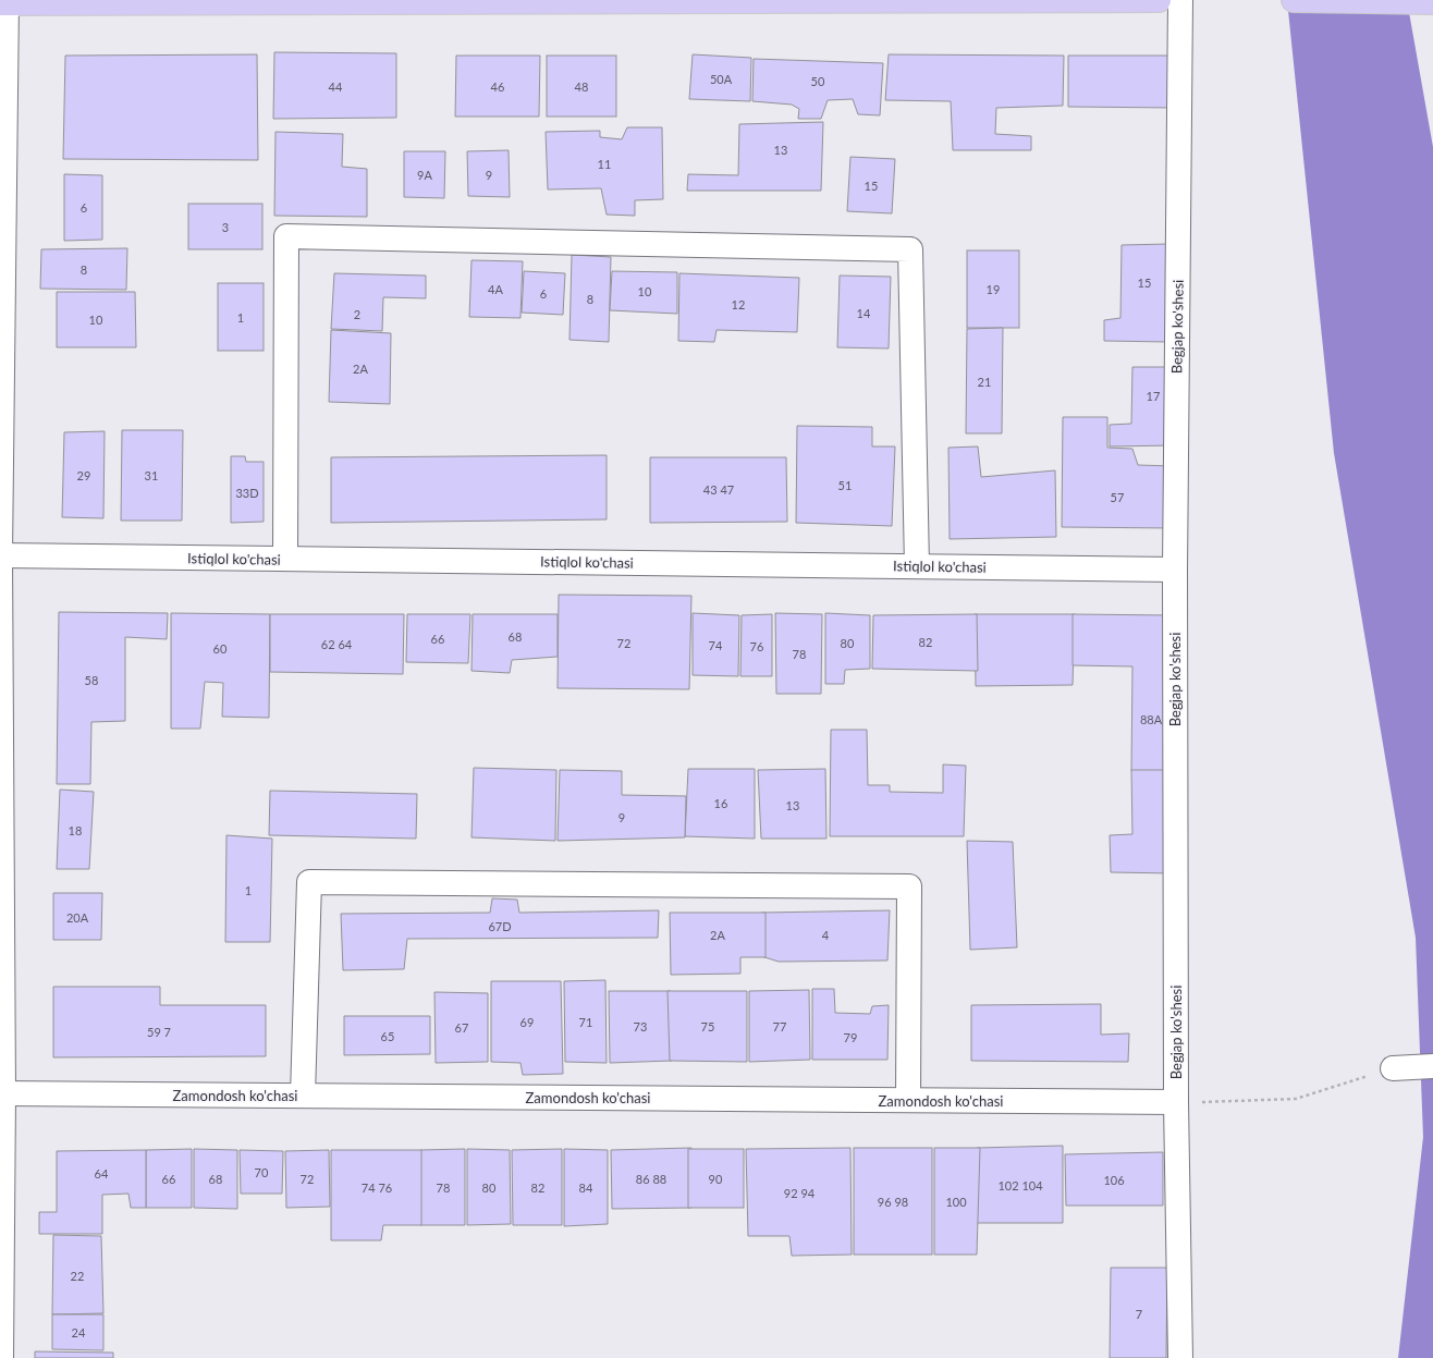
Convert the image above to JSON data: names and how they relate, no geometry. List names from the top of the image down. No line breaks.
{"streets":{"street":["Begjap ko'shesi","Istiqlol ko'chasi","Zamondosh ko'chasi"]},"crossings":[["Begjap ko'shesi","Istiqlol ko'chasi"],["Begjap ko'shesi","Zamondosh ko'chasi"]],"house_numbers":["50A","50","44","46","48","13","11","9A","9","15","6","3","8","15","4A","19","10","6","8","12","14","2","1","10","2A","21","17","29","31","51","43 47","33D","57","68","66","82","72","80","62 64","74","76","60","78","58","88A","16","13","9","18","1","20A","67D","2A","4","69","71","73","75","77","67","59 7","65","79","70","64","66","68","72","86 88","90","106","102 104","74 76","78","80","82","84","92 94","96 98","100","22","7","24"]}
